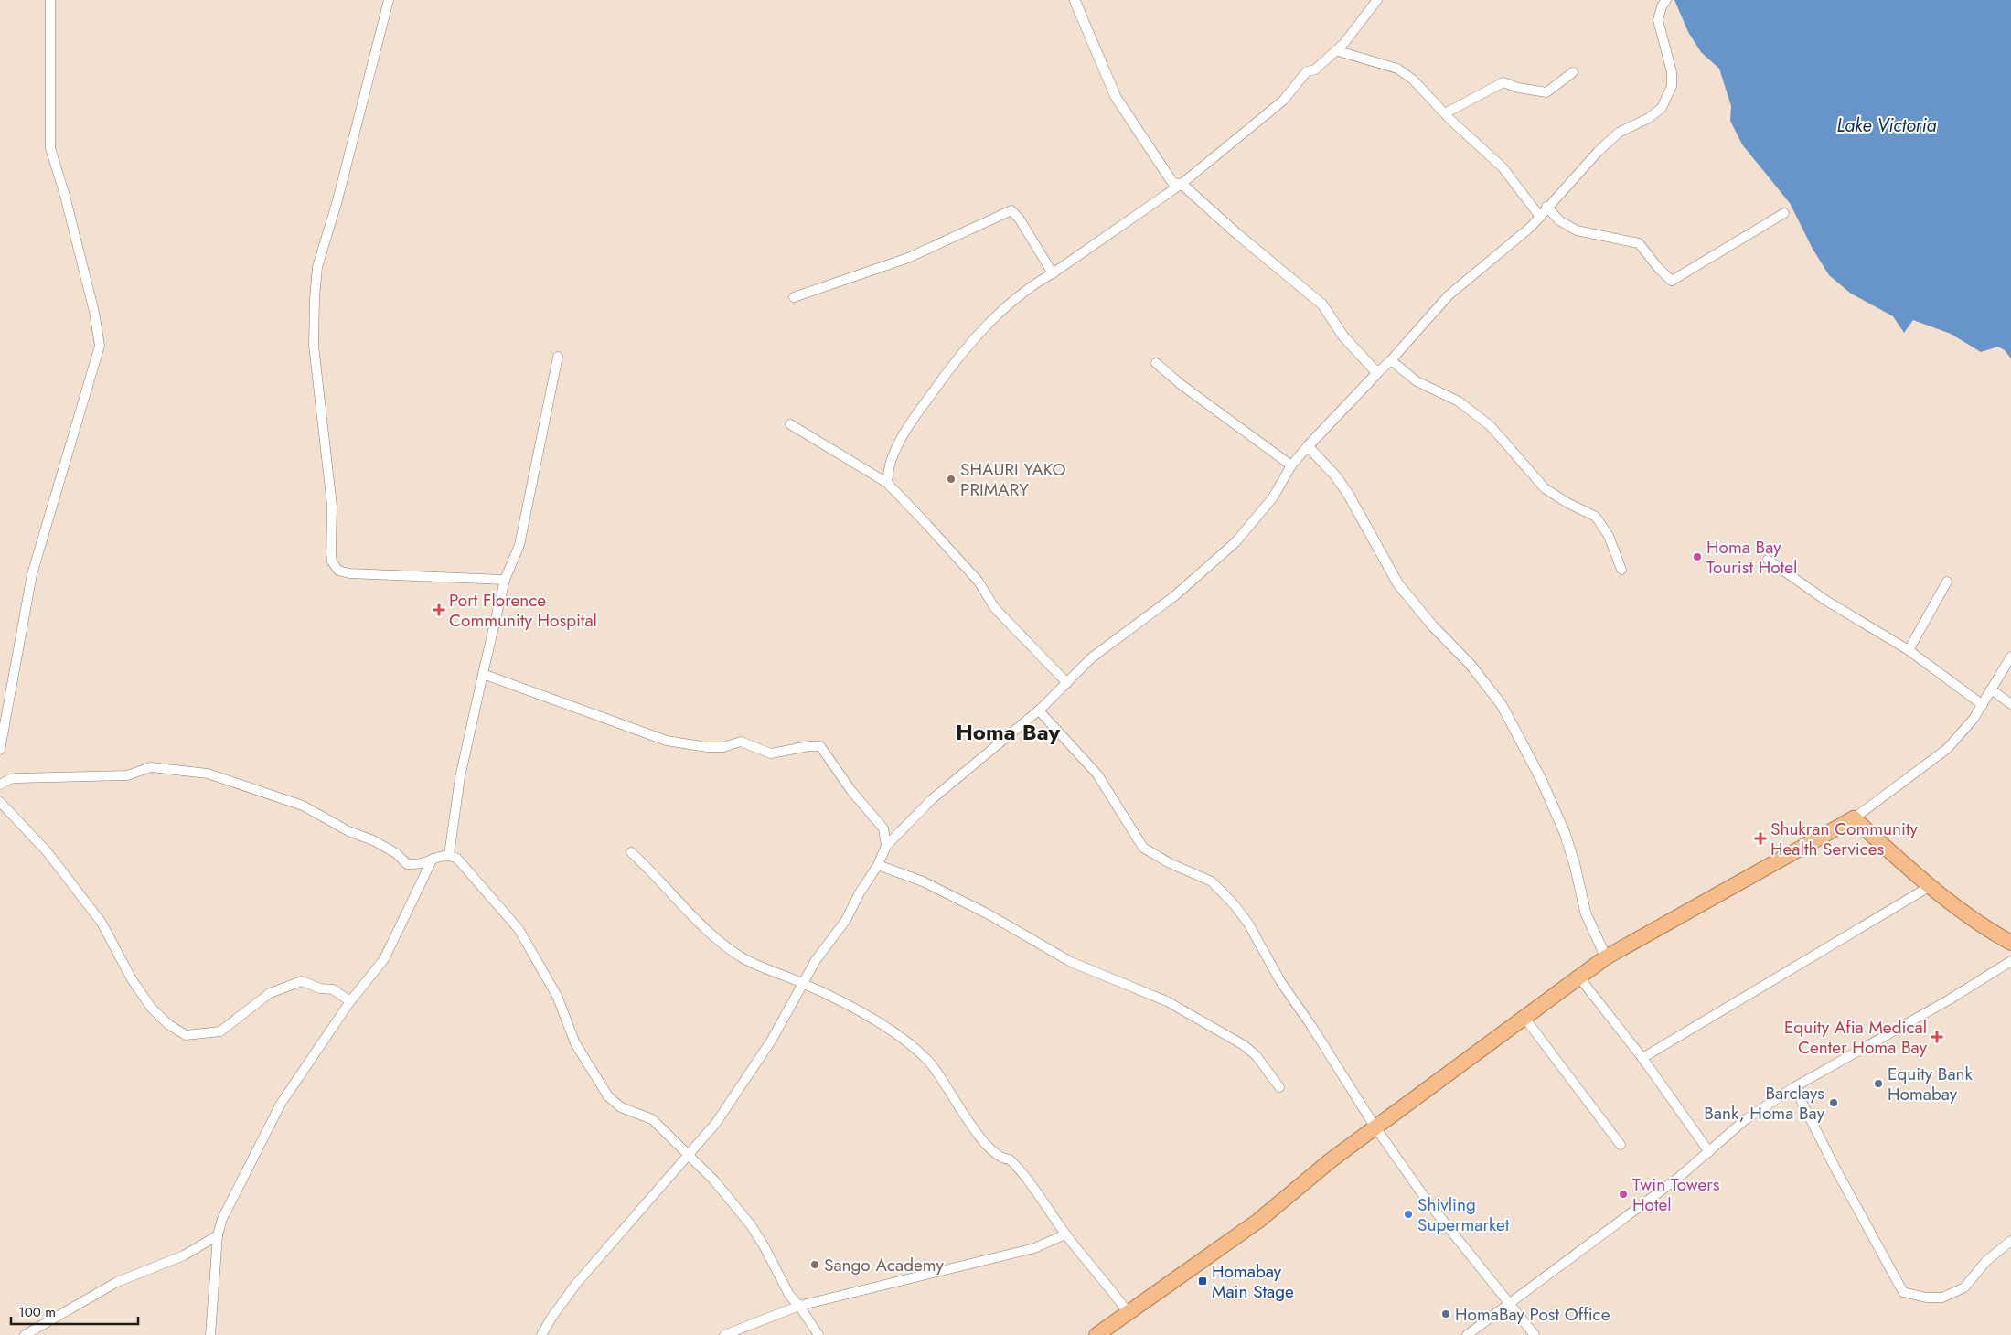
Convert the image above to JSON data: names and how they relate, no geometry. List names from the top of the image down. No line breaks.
{"districts":["Homa Bay"],"water":["Lake Victoria"],"places":{"other":["SHAURI YAKO PRIMARY","Homa Bay Tourist Hotel","Equity Bank Homabay","Barclays Bank, Homa Bay","Twin Towers Hotel","Shivling Supermarket","Sango Academy","HomaBay Post Office"],"health":["Port Florence Community Hospital","Shukran Community Health Services","Equity Afia Medical Center Homa Bay"],"transit":["Homabay Main Stage"]},"scale_bar":"100 m"}
